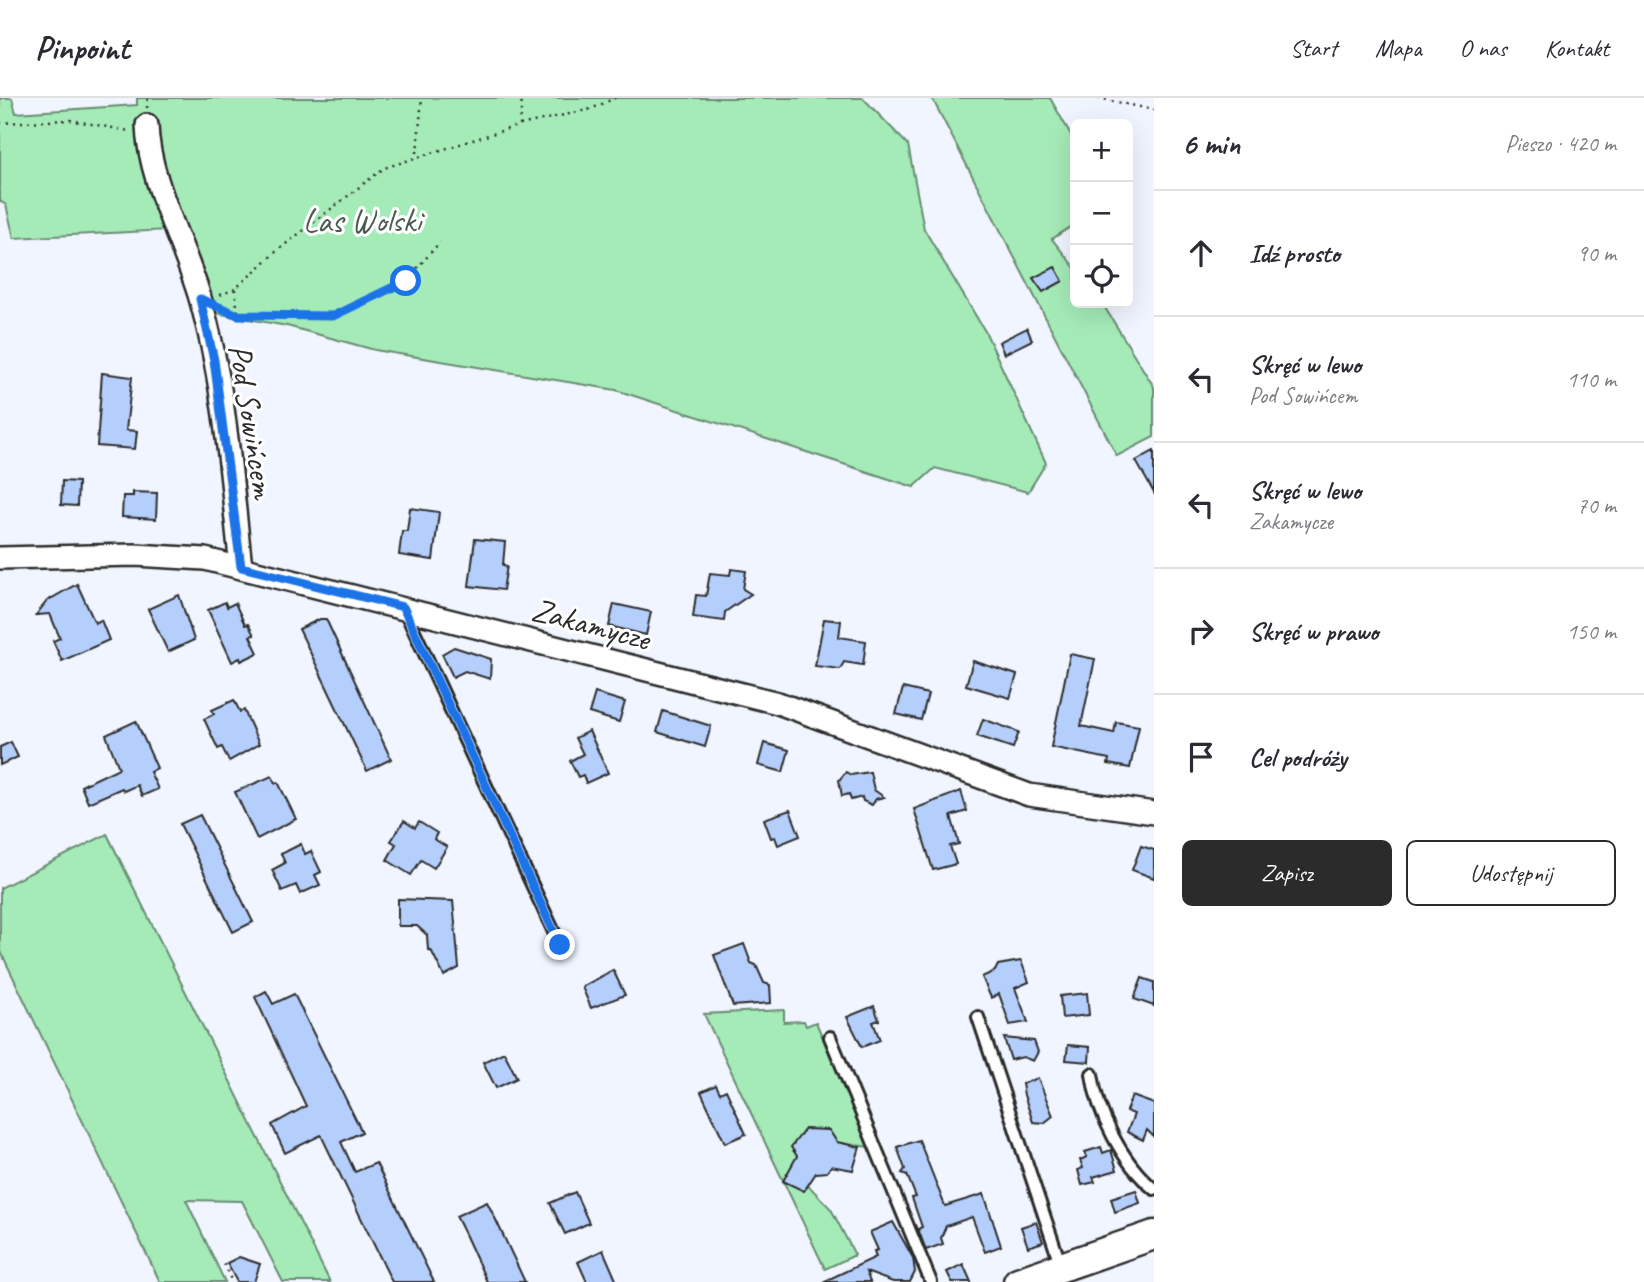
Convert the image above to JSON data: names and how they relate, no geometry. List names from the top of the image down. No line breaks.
{"streets":{"street":["Pod Sowińcem","Zakamycze"]},"crossings":[["Pod Sowińcem","Zakamycze"]],"parks":["Las Wolski"],"page":{"header":"Pinpoint","nav":["Start","Mapa","O nas","Kontakt"],"heading":["6 min","Pieszo · 420 m"],"map_buttons":["+","−"],"list":[["Idź prosto","90 m"],["Skręć w lewo","Pod Sowińcem","110 m"],["Skręć w lewo","Zakamycze","70 m"],["Skręć w prawo","150 m"],"Cel podróży"],"buttons":["Zapisz","Udostępnij"]}}
